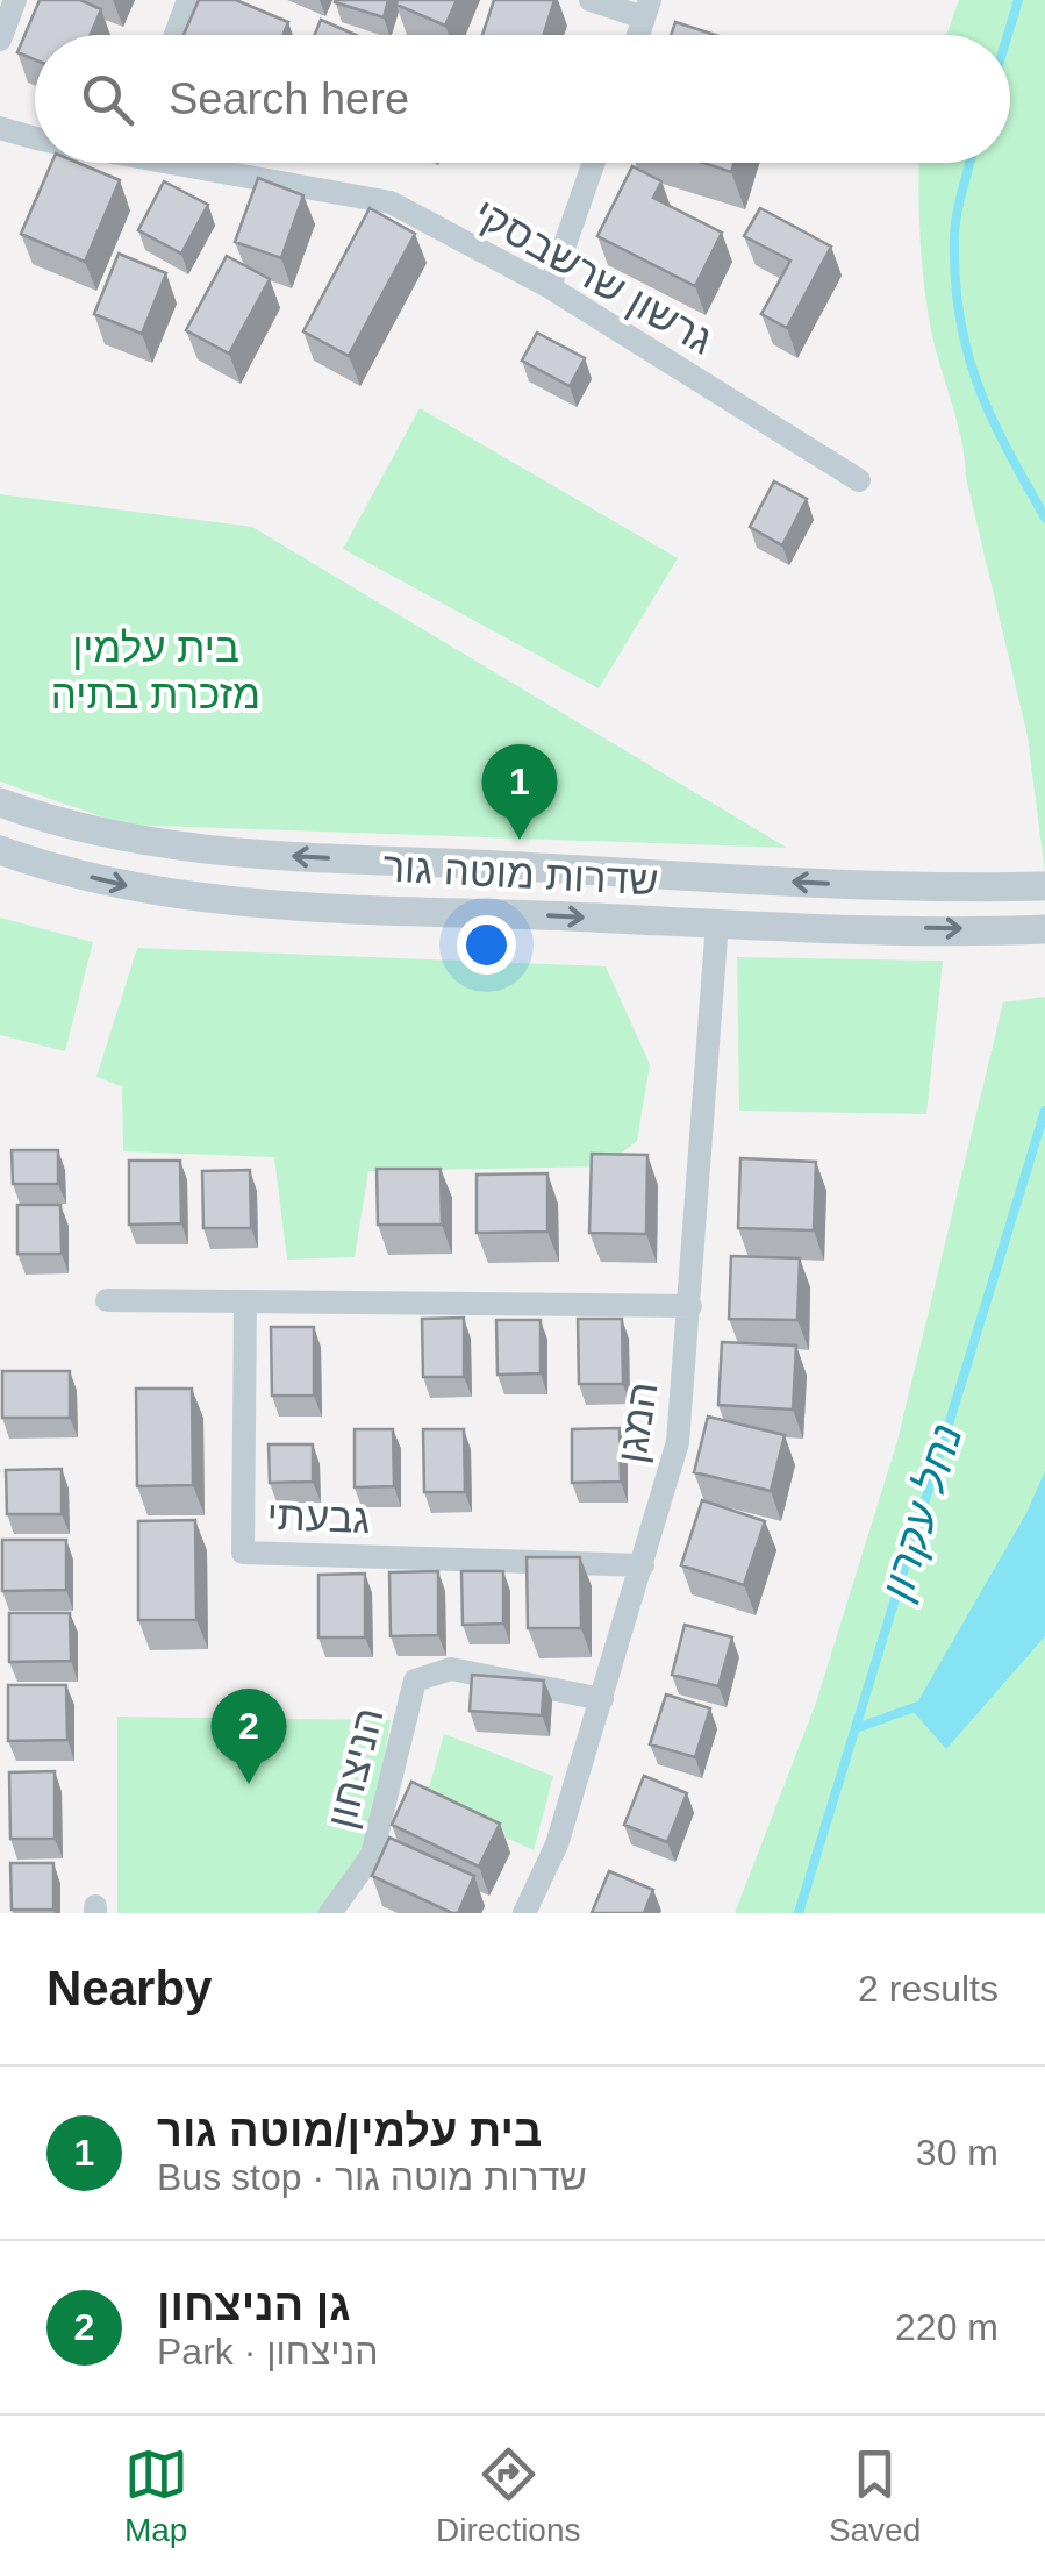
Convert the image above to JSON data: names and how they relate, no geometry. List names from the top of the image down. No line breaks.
{"streets":{"street":["גרשון שרשבסקי","שדרות מוטה גור","המגן","גבעתי","הניצחון"]},"crossings":[["שדרות מוטה גור","המגן"],["המגן","גבעתי"],["המגן","הניצחון"]],"water":["נחל עקרון"],"parks":["בית עלמין מזכרת בתיה"],"page":{"search":"Search here","pins":["1","2"],"heading":["Nearby","2 results"],"list":[{"mark":"1","name":"בית עלמין/מוטה גור","note":"Bus stop · שדרות מוטה גור","value":"30 m"},{"mark":"2","name":"גן הניצחון","note":"Park · הניצחון","value":"220 m"}],"nav":["Map","Directions","Saved"]}}
